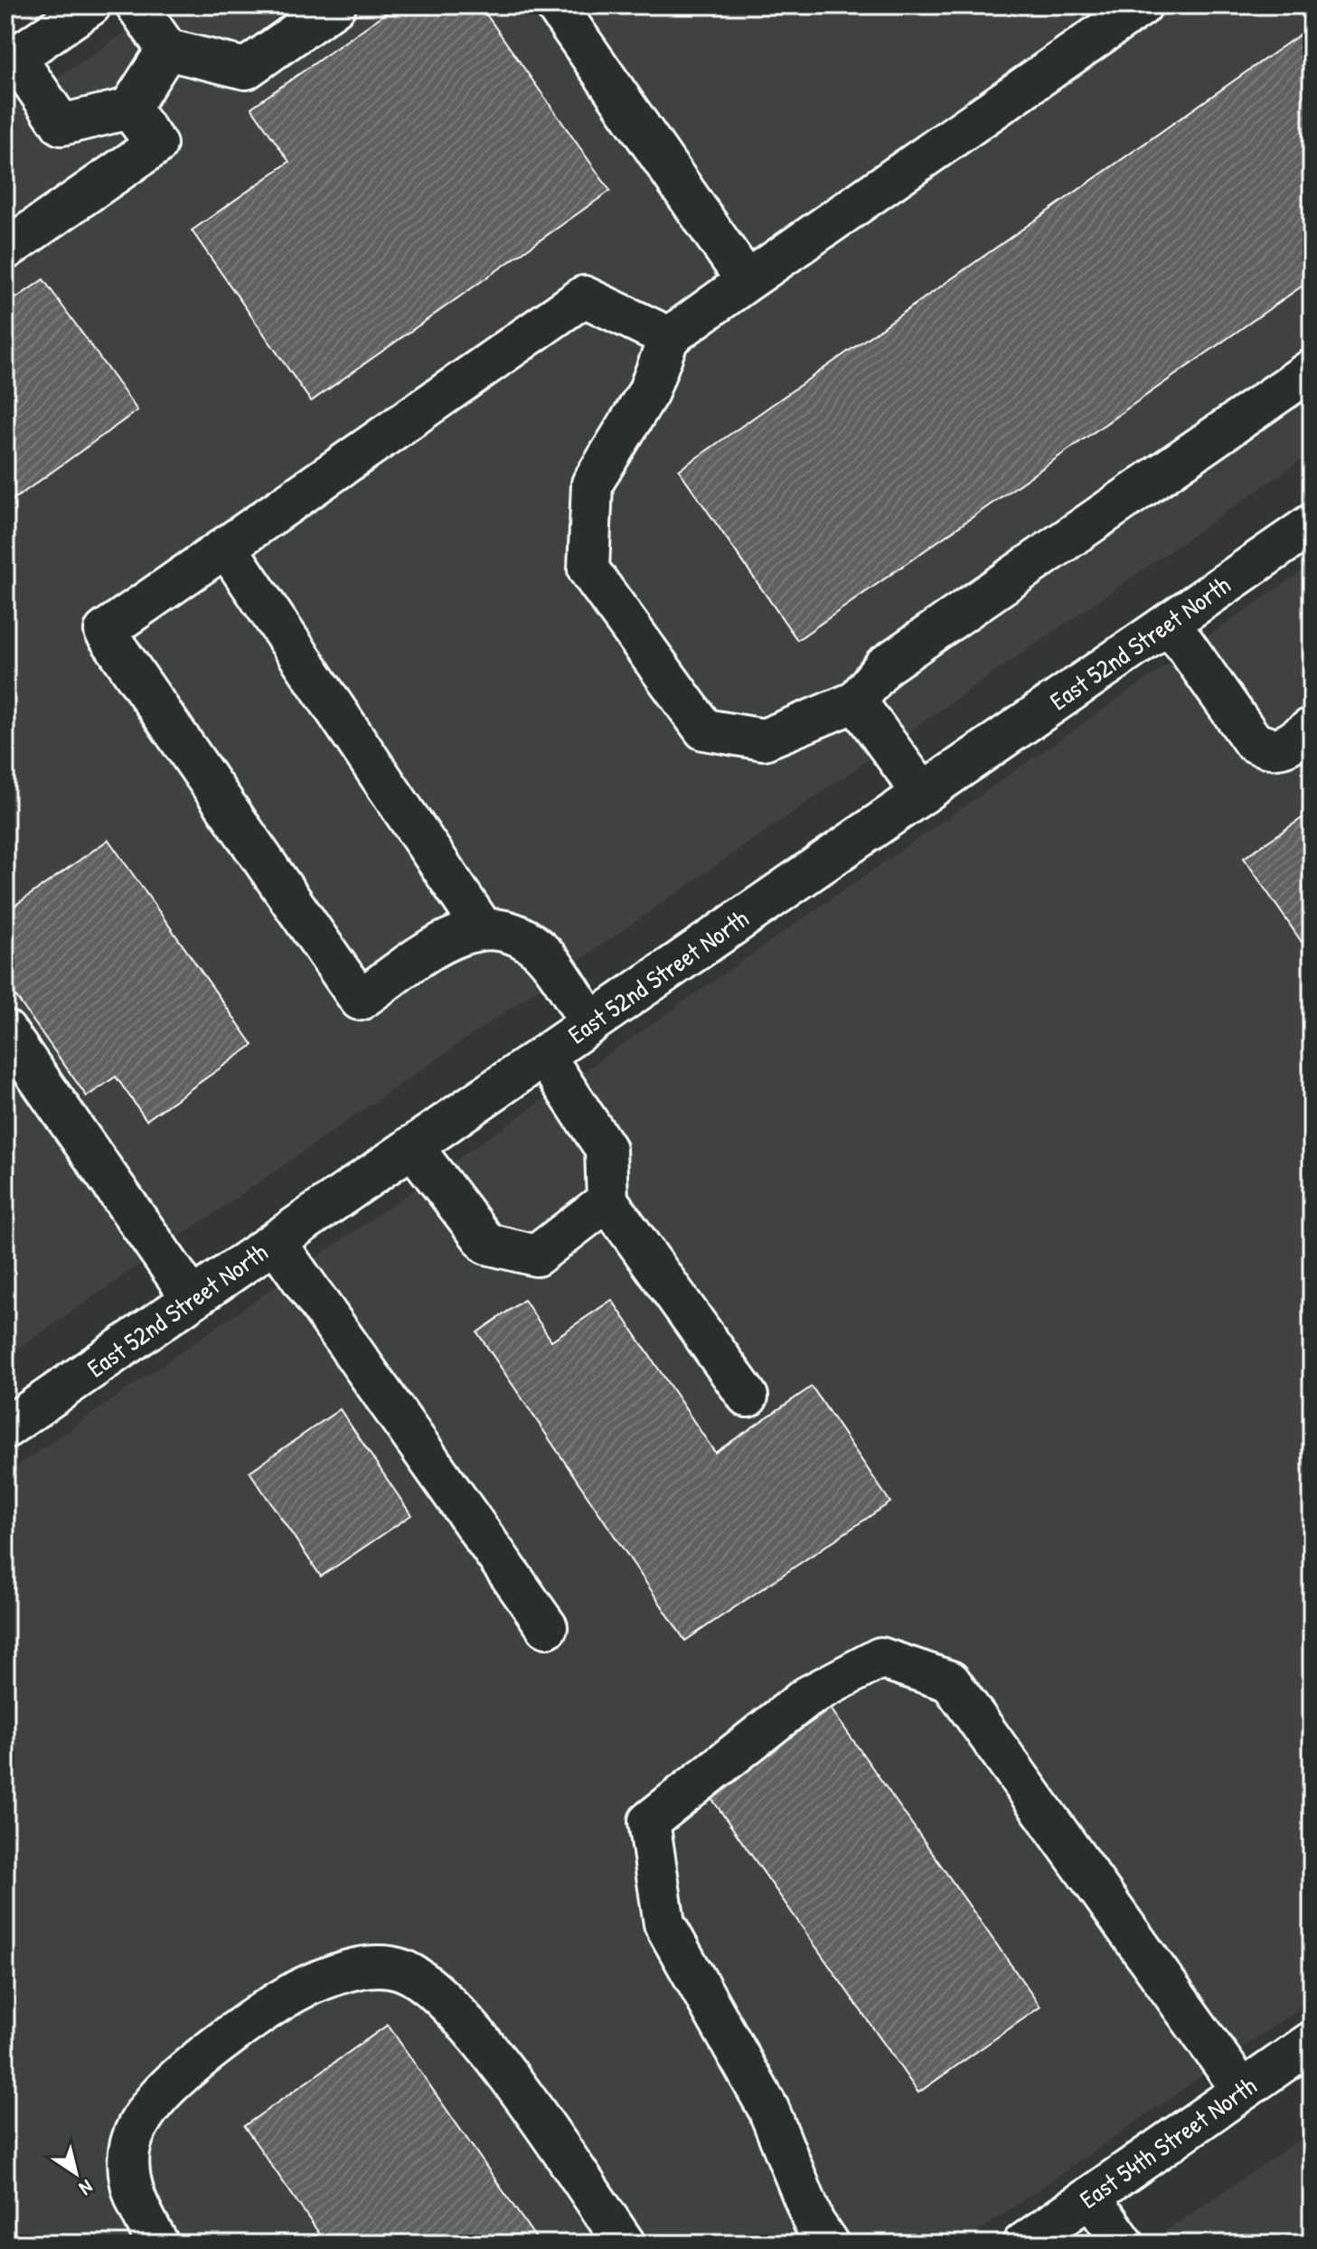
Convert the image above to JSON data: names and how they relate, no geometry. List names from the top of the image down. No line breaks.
{"streets":{"street":["East 52nd Street North","East 54th Street North"]},"north":"bottom right"}
